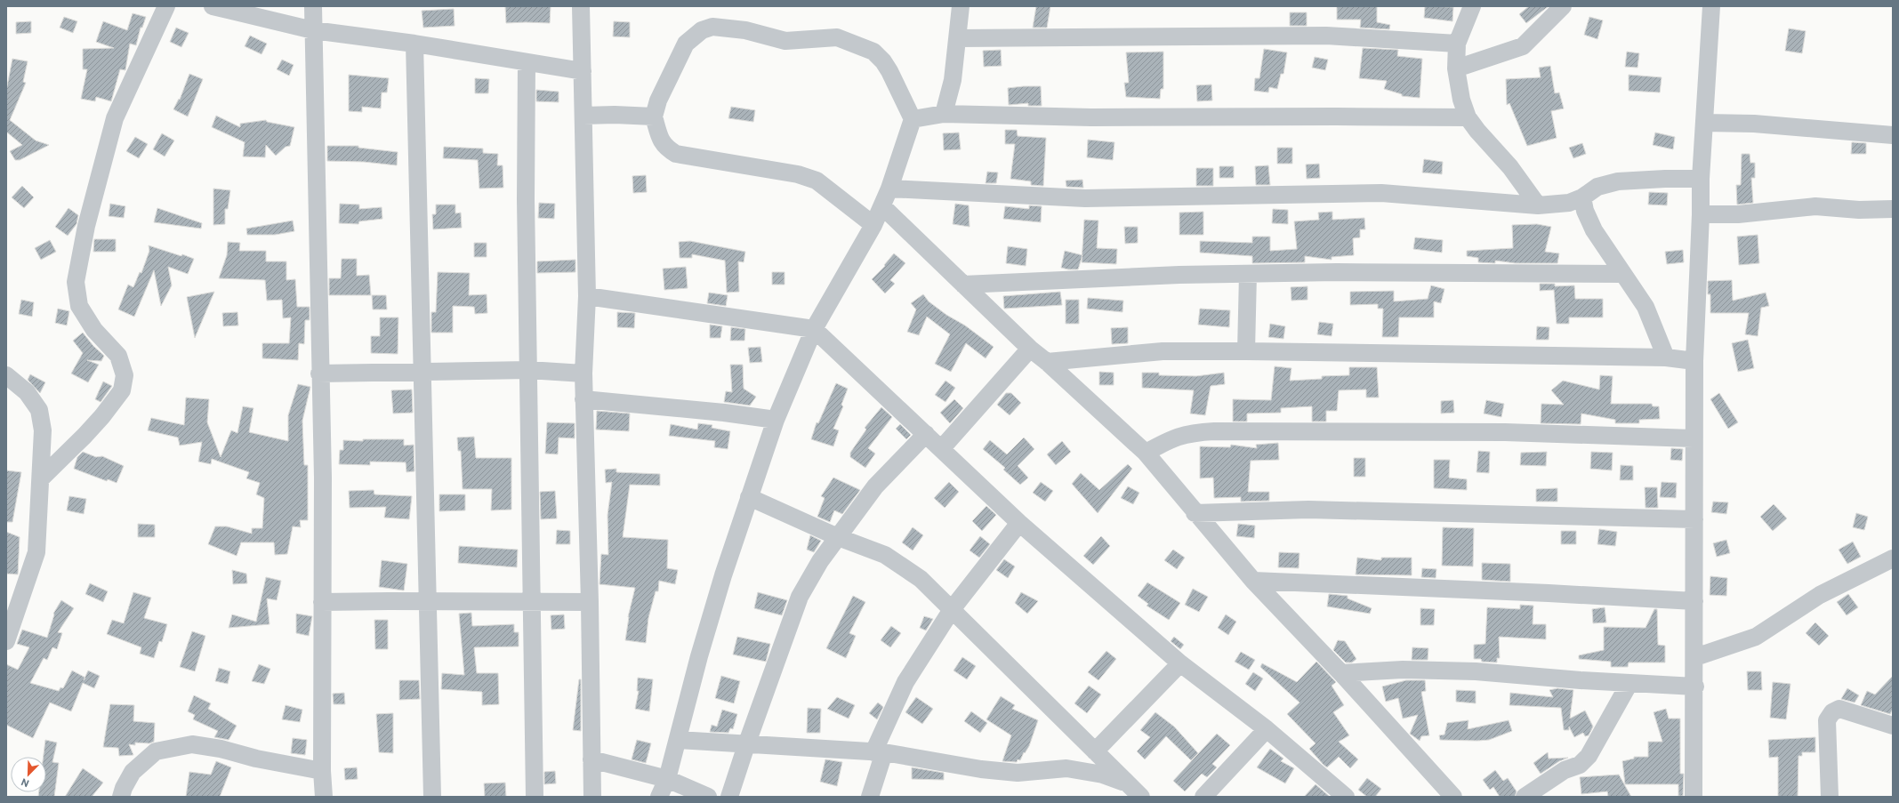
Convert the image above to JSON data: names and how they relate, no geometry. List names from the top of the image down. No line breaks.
{"north":"bottom left"}
